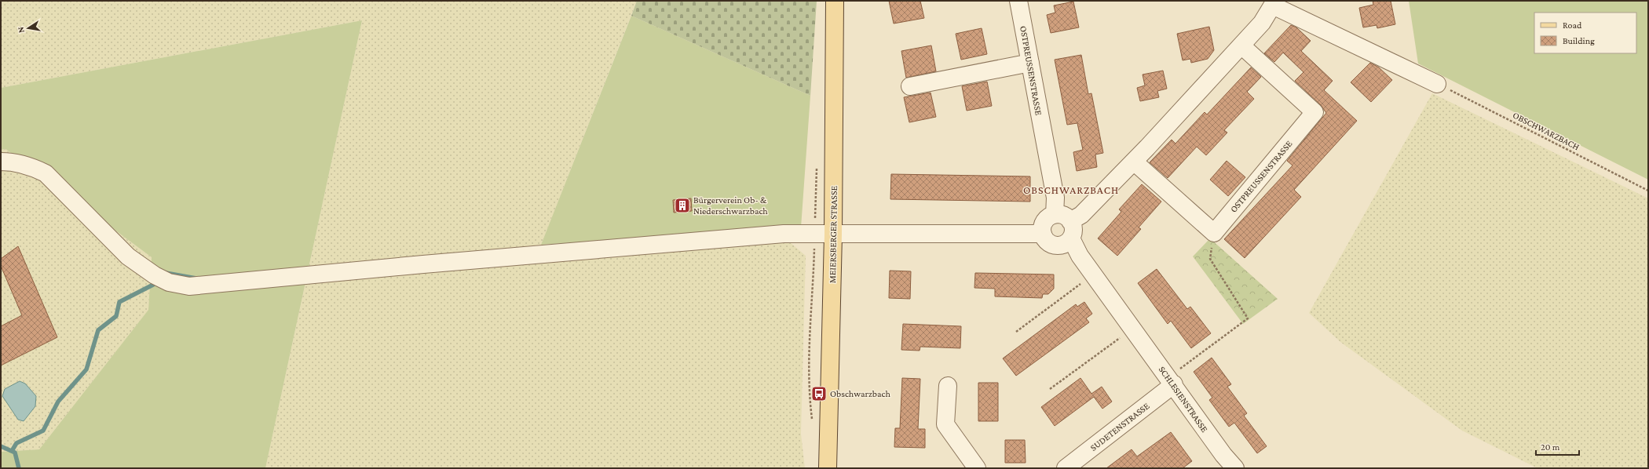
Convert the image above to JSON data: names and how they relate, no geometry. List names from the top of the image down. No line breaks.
{"streets":{"main road":["MEIERSBERGER STRASSE"],"street":["OSTPREUSSENSTRASSE","SCHLESIENSTRASSE","SUDETENSTRASSE"],"path":["OBSCHWARZBACH"]},"crossings":[["OSTPREUSSENSTRASSE","SCHLESIENSTRASSE"],["SCHLESIENSTRASSE","SUDETENSTRASSE"]],"districts":["OBSCHWARZBACH"],"places":{"building":["Bürgerverein Ob- & Niederschwarzbach"],"bus stop":["Obschwarzbach"]},"legend":["Road","Building"],"scale_bar":"20 m","north":"left"}
